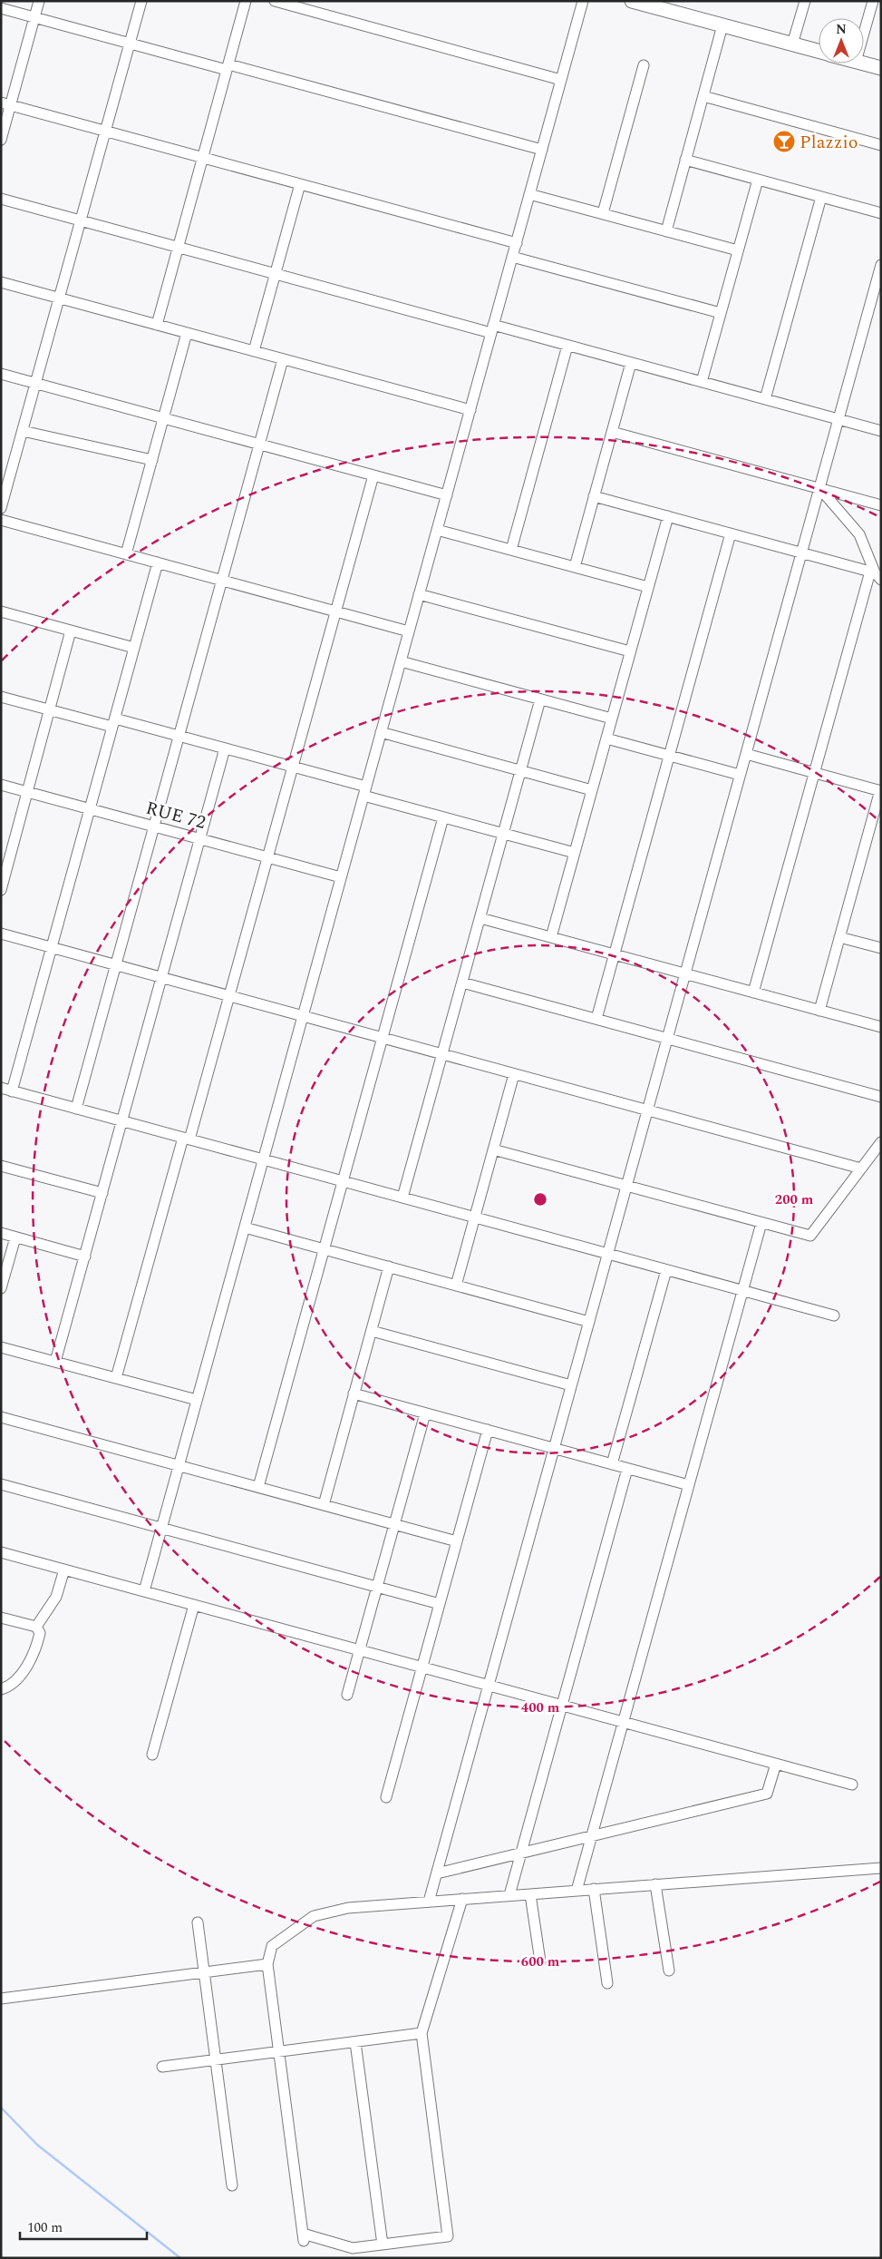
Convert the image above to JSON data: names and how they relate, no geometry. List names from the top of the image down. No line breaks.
{"streets":{"street":["RUE 72"]},"places":{"bar":["Plazzio"]},"scale_bar":"100 m","north":"top","rings":["200 m","400 m","600 m"]}
